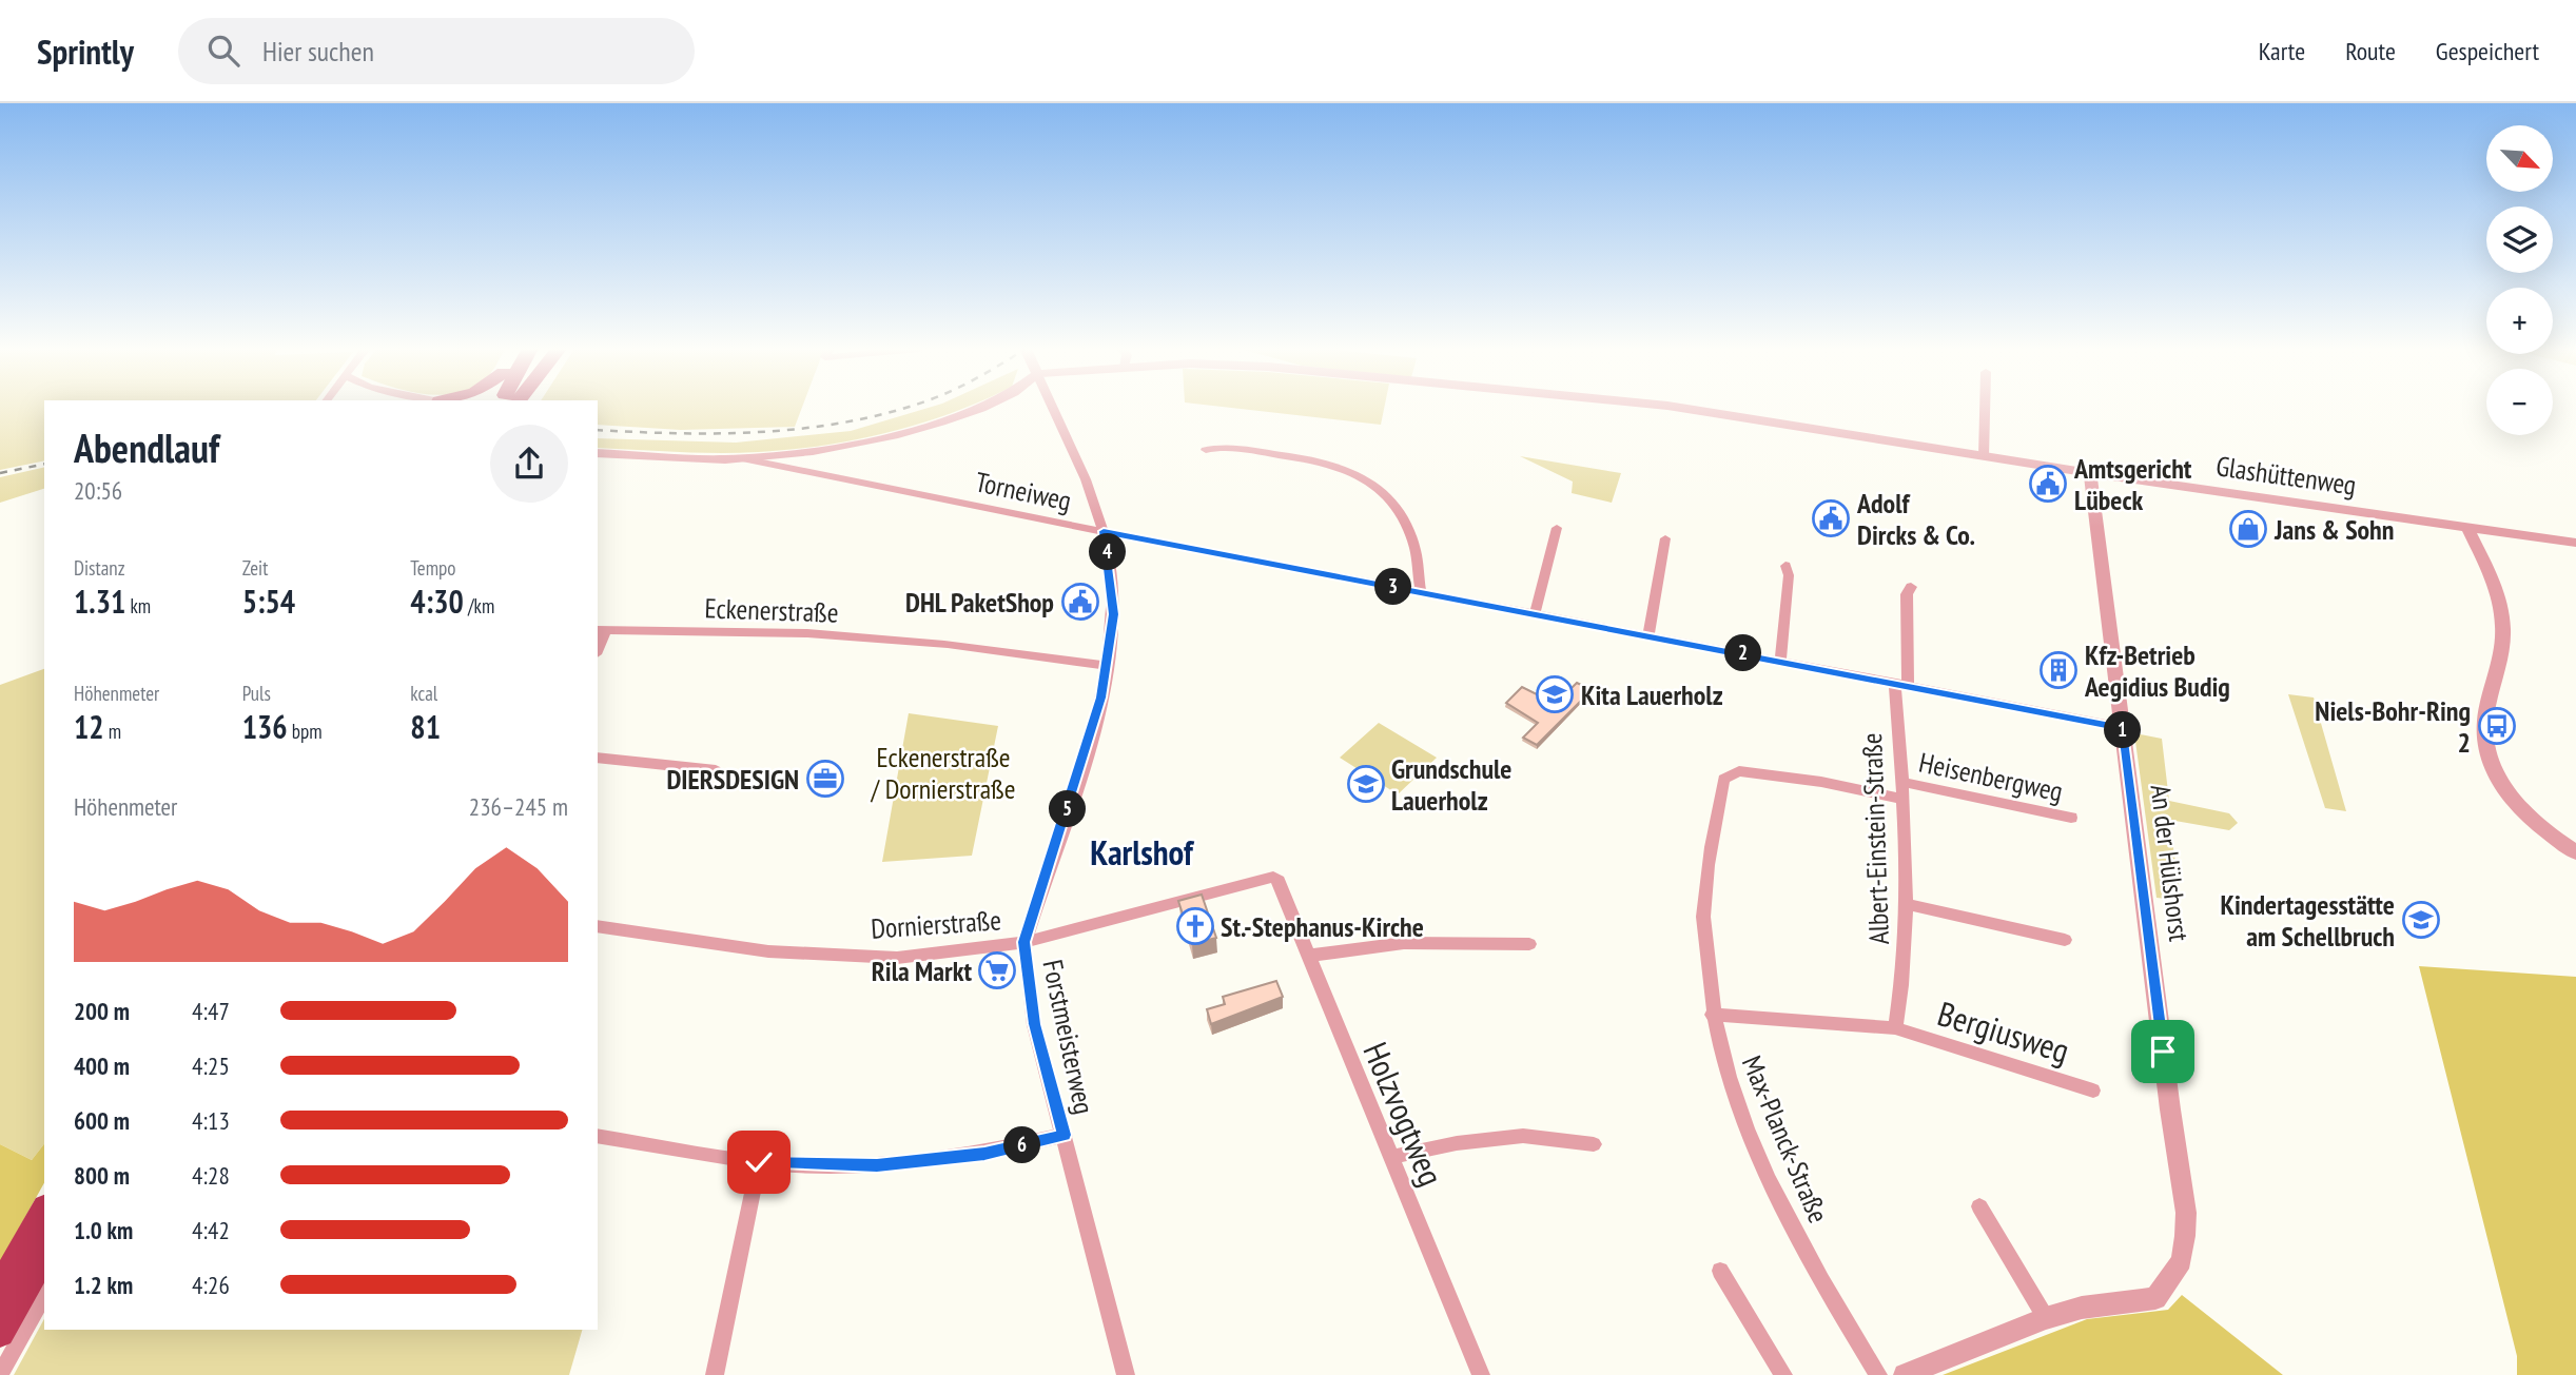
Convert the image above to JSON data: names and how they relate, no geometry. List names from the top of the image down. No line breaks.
{"streets":{"street":["Glashüttenweg","Torneiweg","Eckenerstraße","Heisenbergweg","Albert-Einstein-Straße","An der Hülshorst","Dornierstraße","Bergiusweg","Forstmeisterweg","Holzvogtweg","Max-Planck-Straße"]},"crossings":[["Glashüttenweg","Torneiweg"],["Glashüttenweg","An der Hülshorst"],["Torneiweg","Albert-Einstein-Straße"],["Torneiweg","An der Hülshorst"],["Torneiweg","Forstmeisterweg"],["Eckenerstraße","Forstmeisterweg"],["Heisenbergweg","Albert-Einstein-Straße"],["Albert-Einstein-Straße","Bergiusweg"],["Albert-Einstein-Straße","Max-Planck-Straße"],["Dornierstraße","Forstmeisterweg"],["Dornierstraße","Holzvogtweg"]],"districts":["Karlshof"],"parks":["Eckenerstraße / Dornierstraße"],"places":{"public building":["Amtsgericht Lübeck","Adolf Dircks & Co.","DHL PaketShop"],"shop":["Jans & Sohn"],"building":["Kfz-Betrieb Aegidius Budig"],"school or university":["Kita Lauerholz","Grundschule Lauerholz","Kindertagesstätte am Schellbruch"],"bus stop":["Niels-Bohr-Ring 2"],"office":["DIERSDESIGN"],"church":["St.-Stephanus-Kirche"],"supermarket":["Rila Markt"]},"north":"bottom right","page":{"header":"Sprintly","search":"Hier suchen","nav":["Karte","Route","Gespeichert"],"map_buttons":["+","−"],"heading":["Abendlauf","20:56"],"stats":[["Distanz","1.31 km"],["Zeit","5:54"],["Tempo","4:30 /km"],["Höhenmeter","12 m"],["Puls","136 bpm"],["kcal","81"]],"pins":["4","3","2","1","5","6"],"chart":["Höhenmeter","236–245 m"],"list":[{"name":"200 m","note":"4:47"},{"name":"400 m","note":"4:25"},{"name":"600 m","note":"4:13"},{"name":"800 m","note":"4:28"},{"name":"1.0 km","note":"4:42"},{"name":"1.2 km","note":"4:26"}]}}
